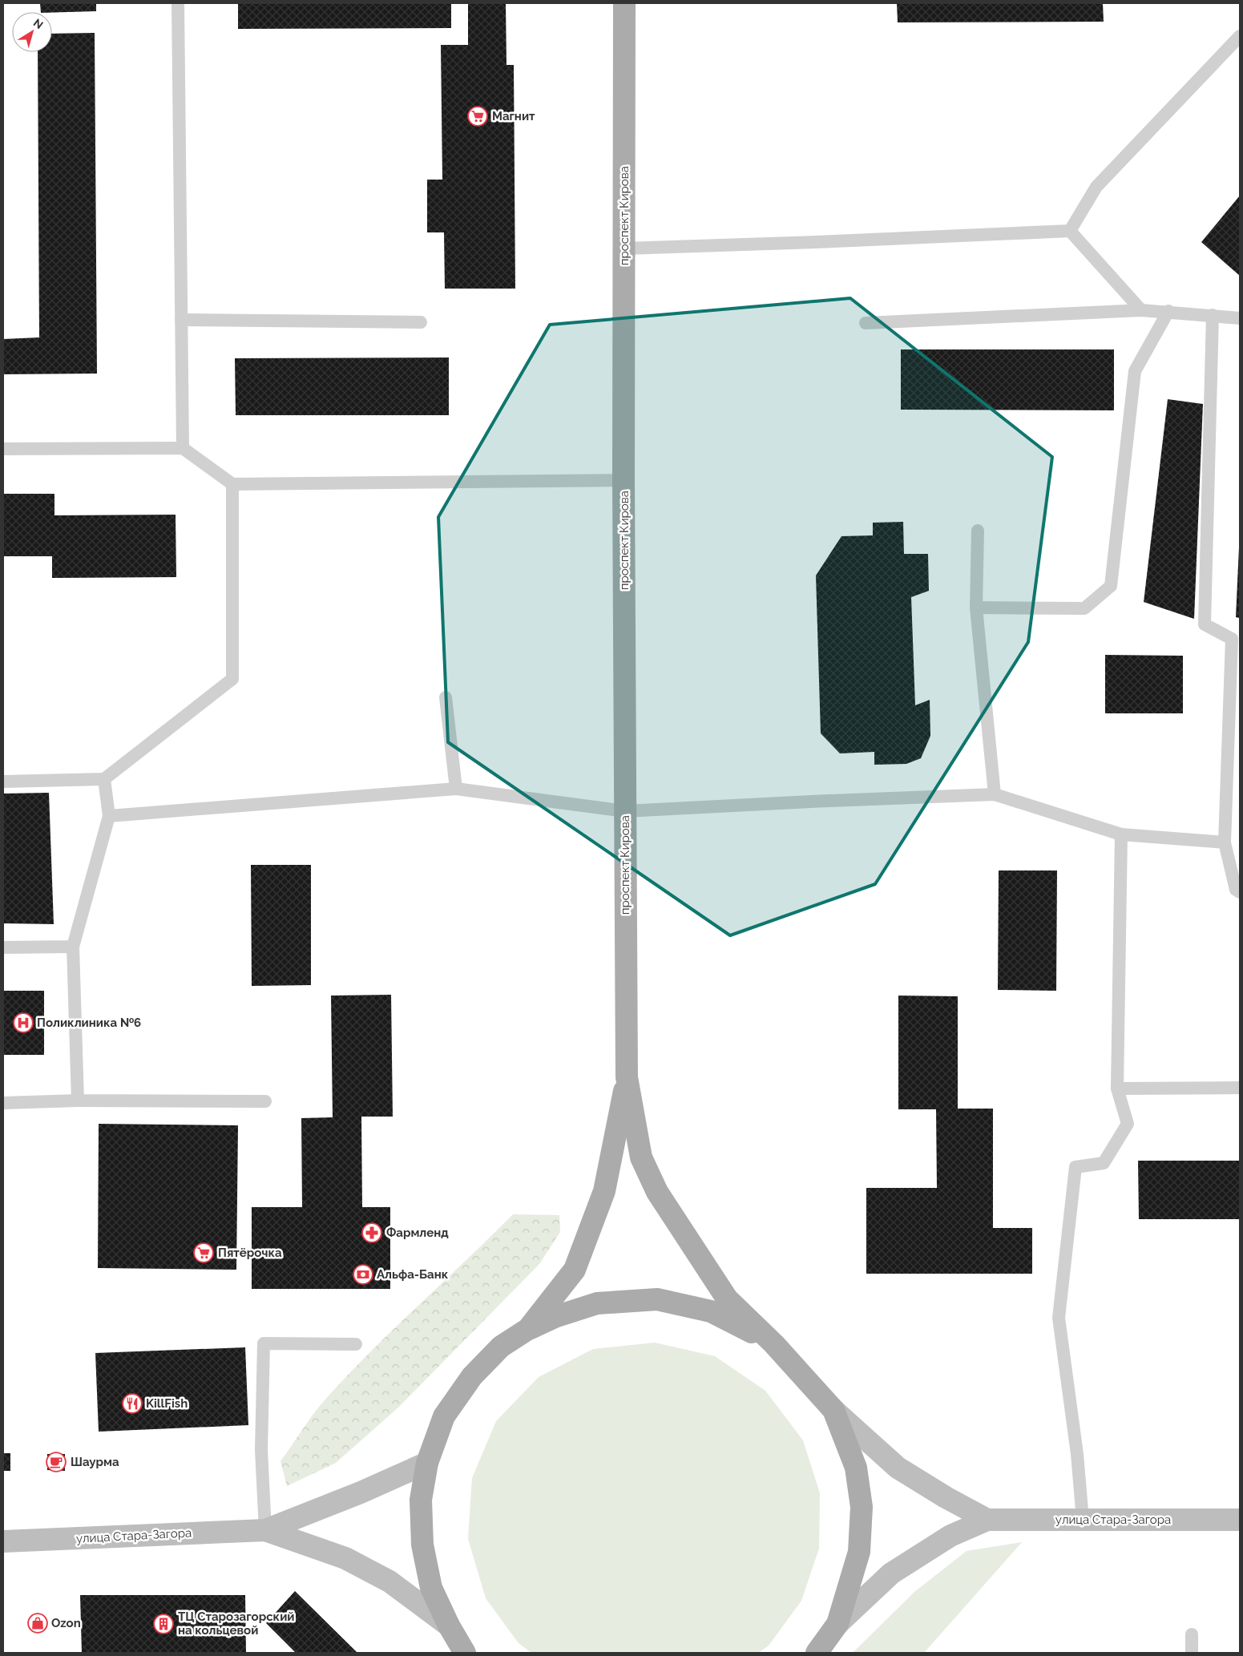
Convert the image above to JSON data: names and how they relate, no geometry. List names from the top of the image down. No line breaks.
{"streets":{"main road":["проспект Кирова","улица Стара-Загора"]},"places":{"supermarket":["Магнит","Пятёрочка"],"hospital":["Поликлиника №6"],"pharmacy":["Фармленд"],"bank":["Альфа-Банк"],"restaurant":["KillFish"],"cafe":["Шаурма"],"shop":["Ozon"],"building":["ТЦ Старозагорский на кольцевой"]},"north":"top right"}
